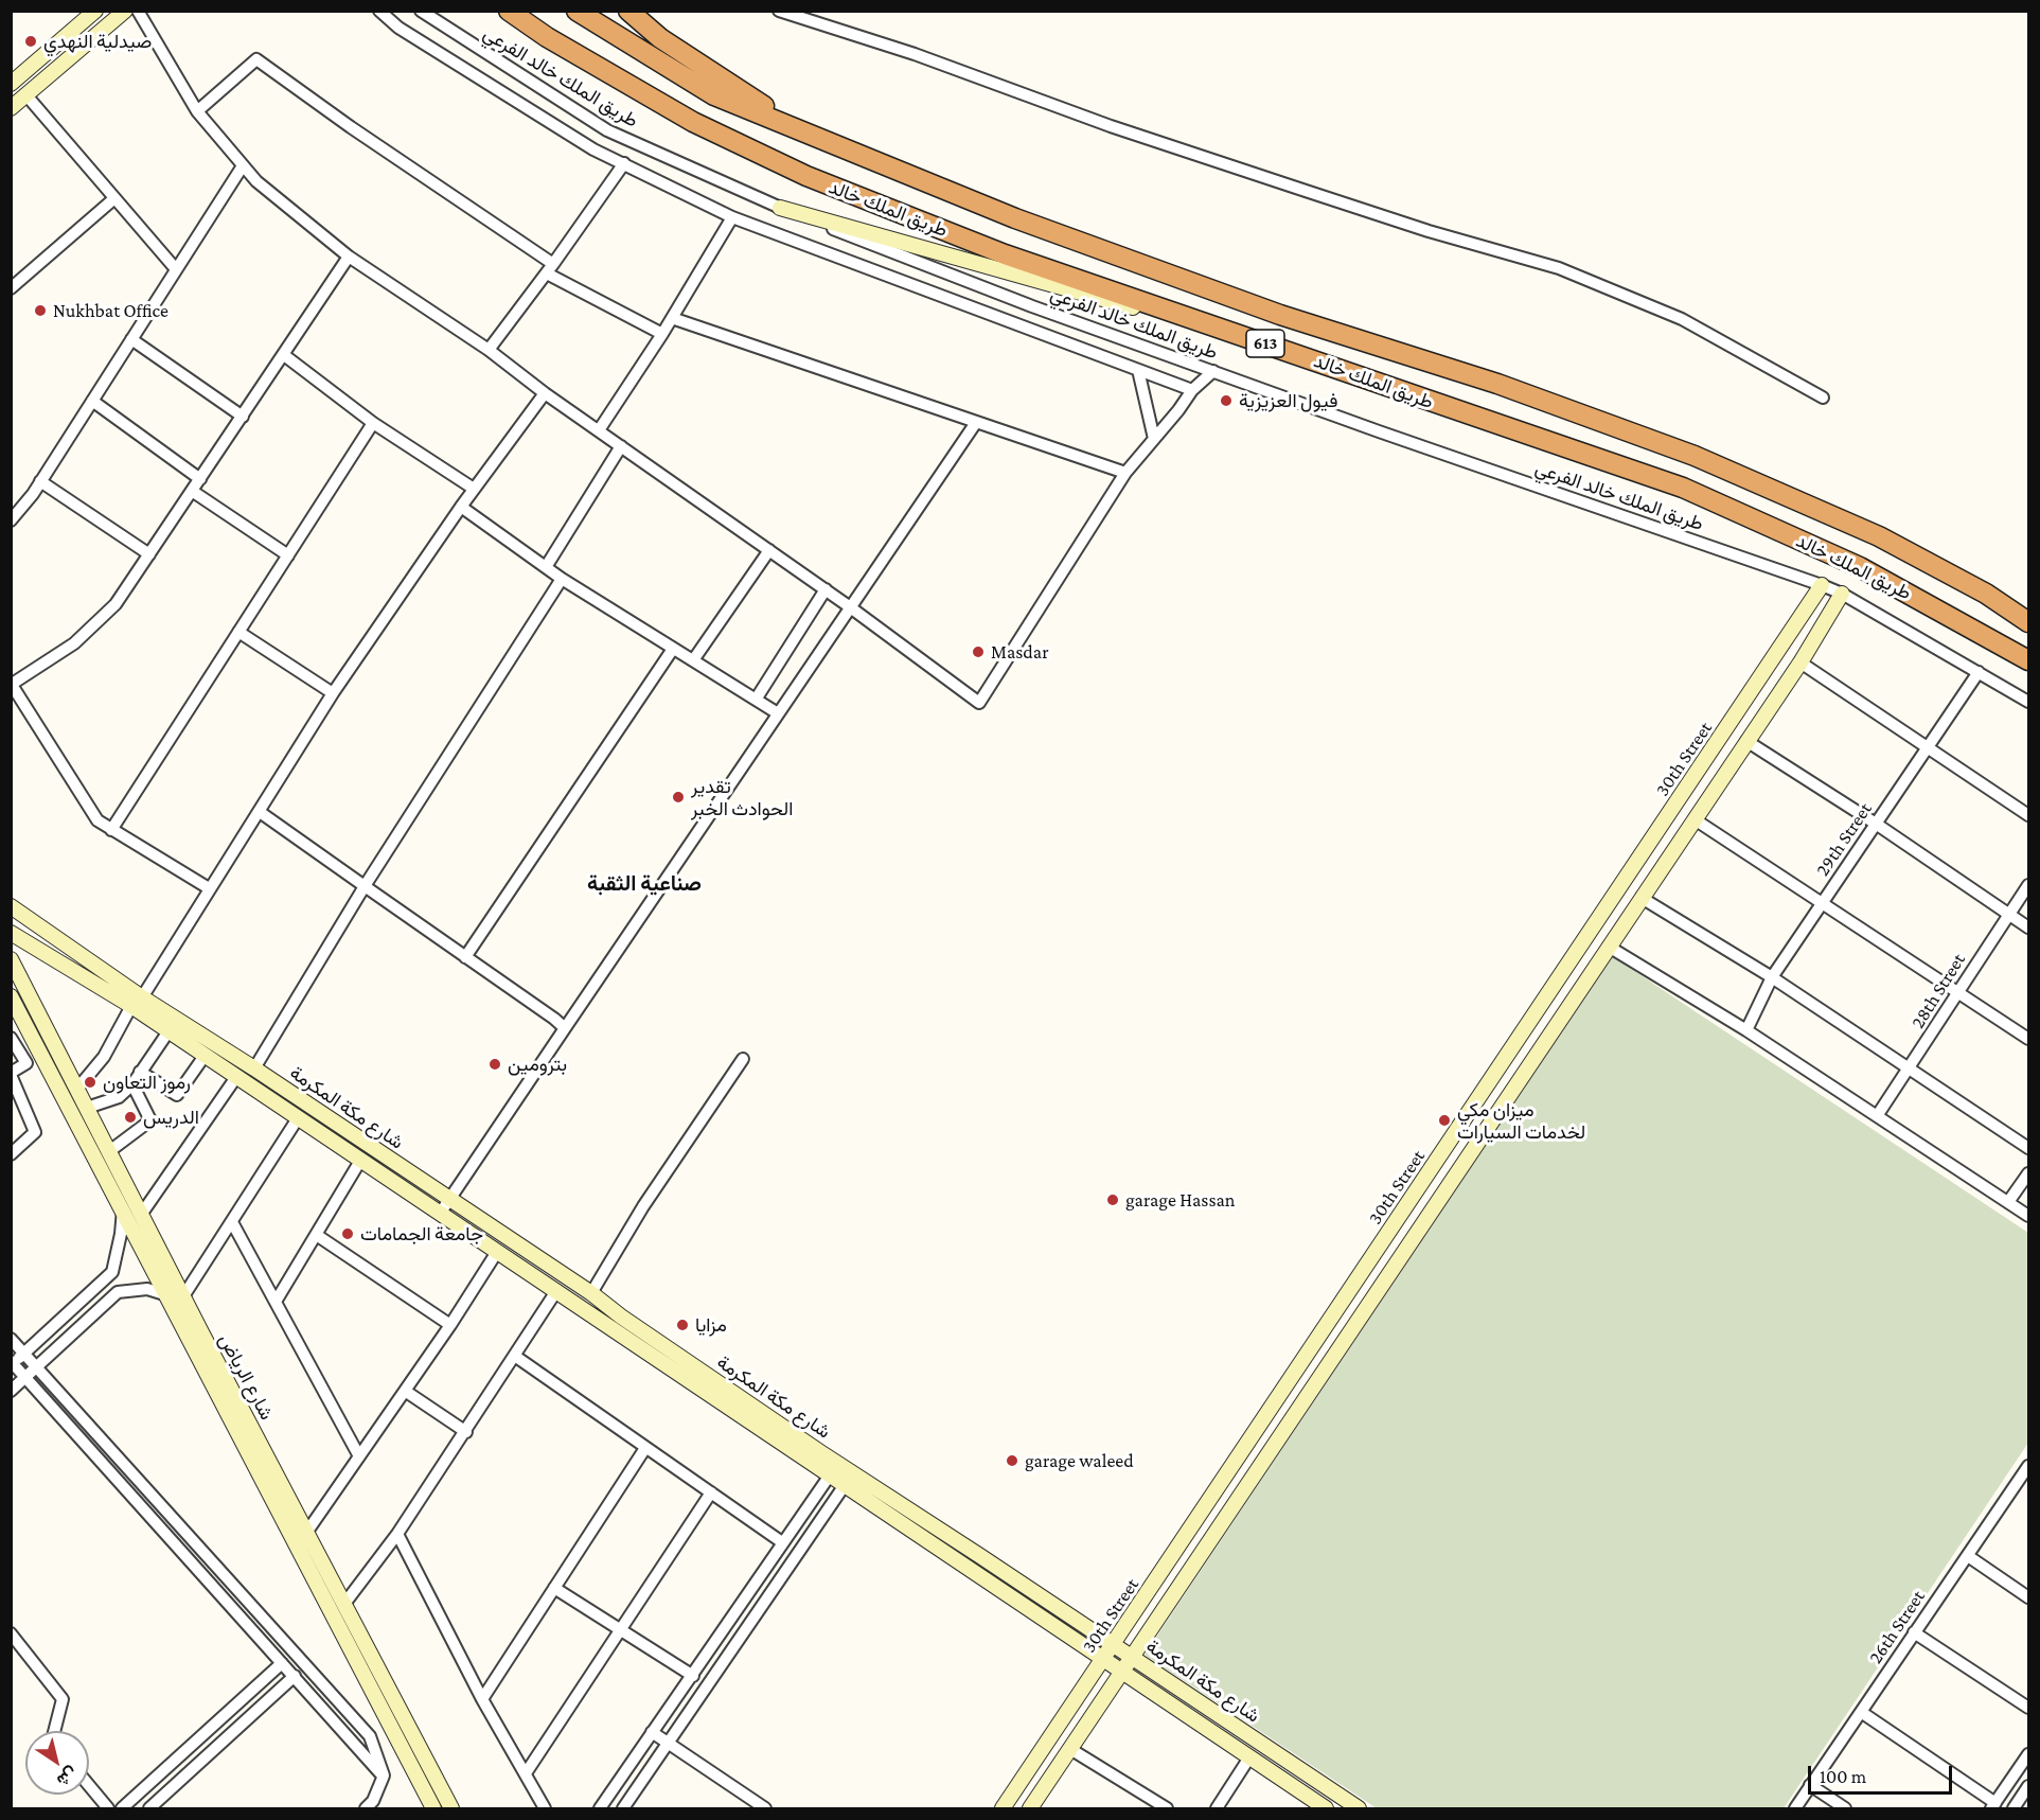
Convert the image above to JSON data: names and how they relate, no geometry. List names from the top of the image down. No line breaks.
{"streets":{"highway":["طريق الملك خالد","613"],"main road":["30th Street","شارع مكة المكرمة","شارع الرياض"],"street":["طريق الملك خالد الفرعي","29th Street","28th Street","26th Street"]},"crossings":[["طريق الملك خالد الفرعي","30th Street"],["طريق الملك خالد الفرعي","29th Street"],["30th Street","شارع مكة المكرمة"]],"districts":["صناعية الثقبة"],"places":["صيدلية النهدي","Nukhbat Office","فيول العزيزية","Masdar","تقدير الحوادث الخبر","بترومين","رموز التعاون","الدريس","ميزان مكي لخدمات السيارات","garage Hassan","جامعة الجمامات","مزايا","garage waleed"],"scale_bar":"100 m","north":"bottom right"}
